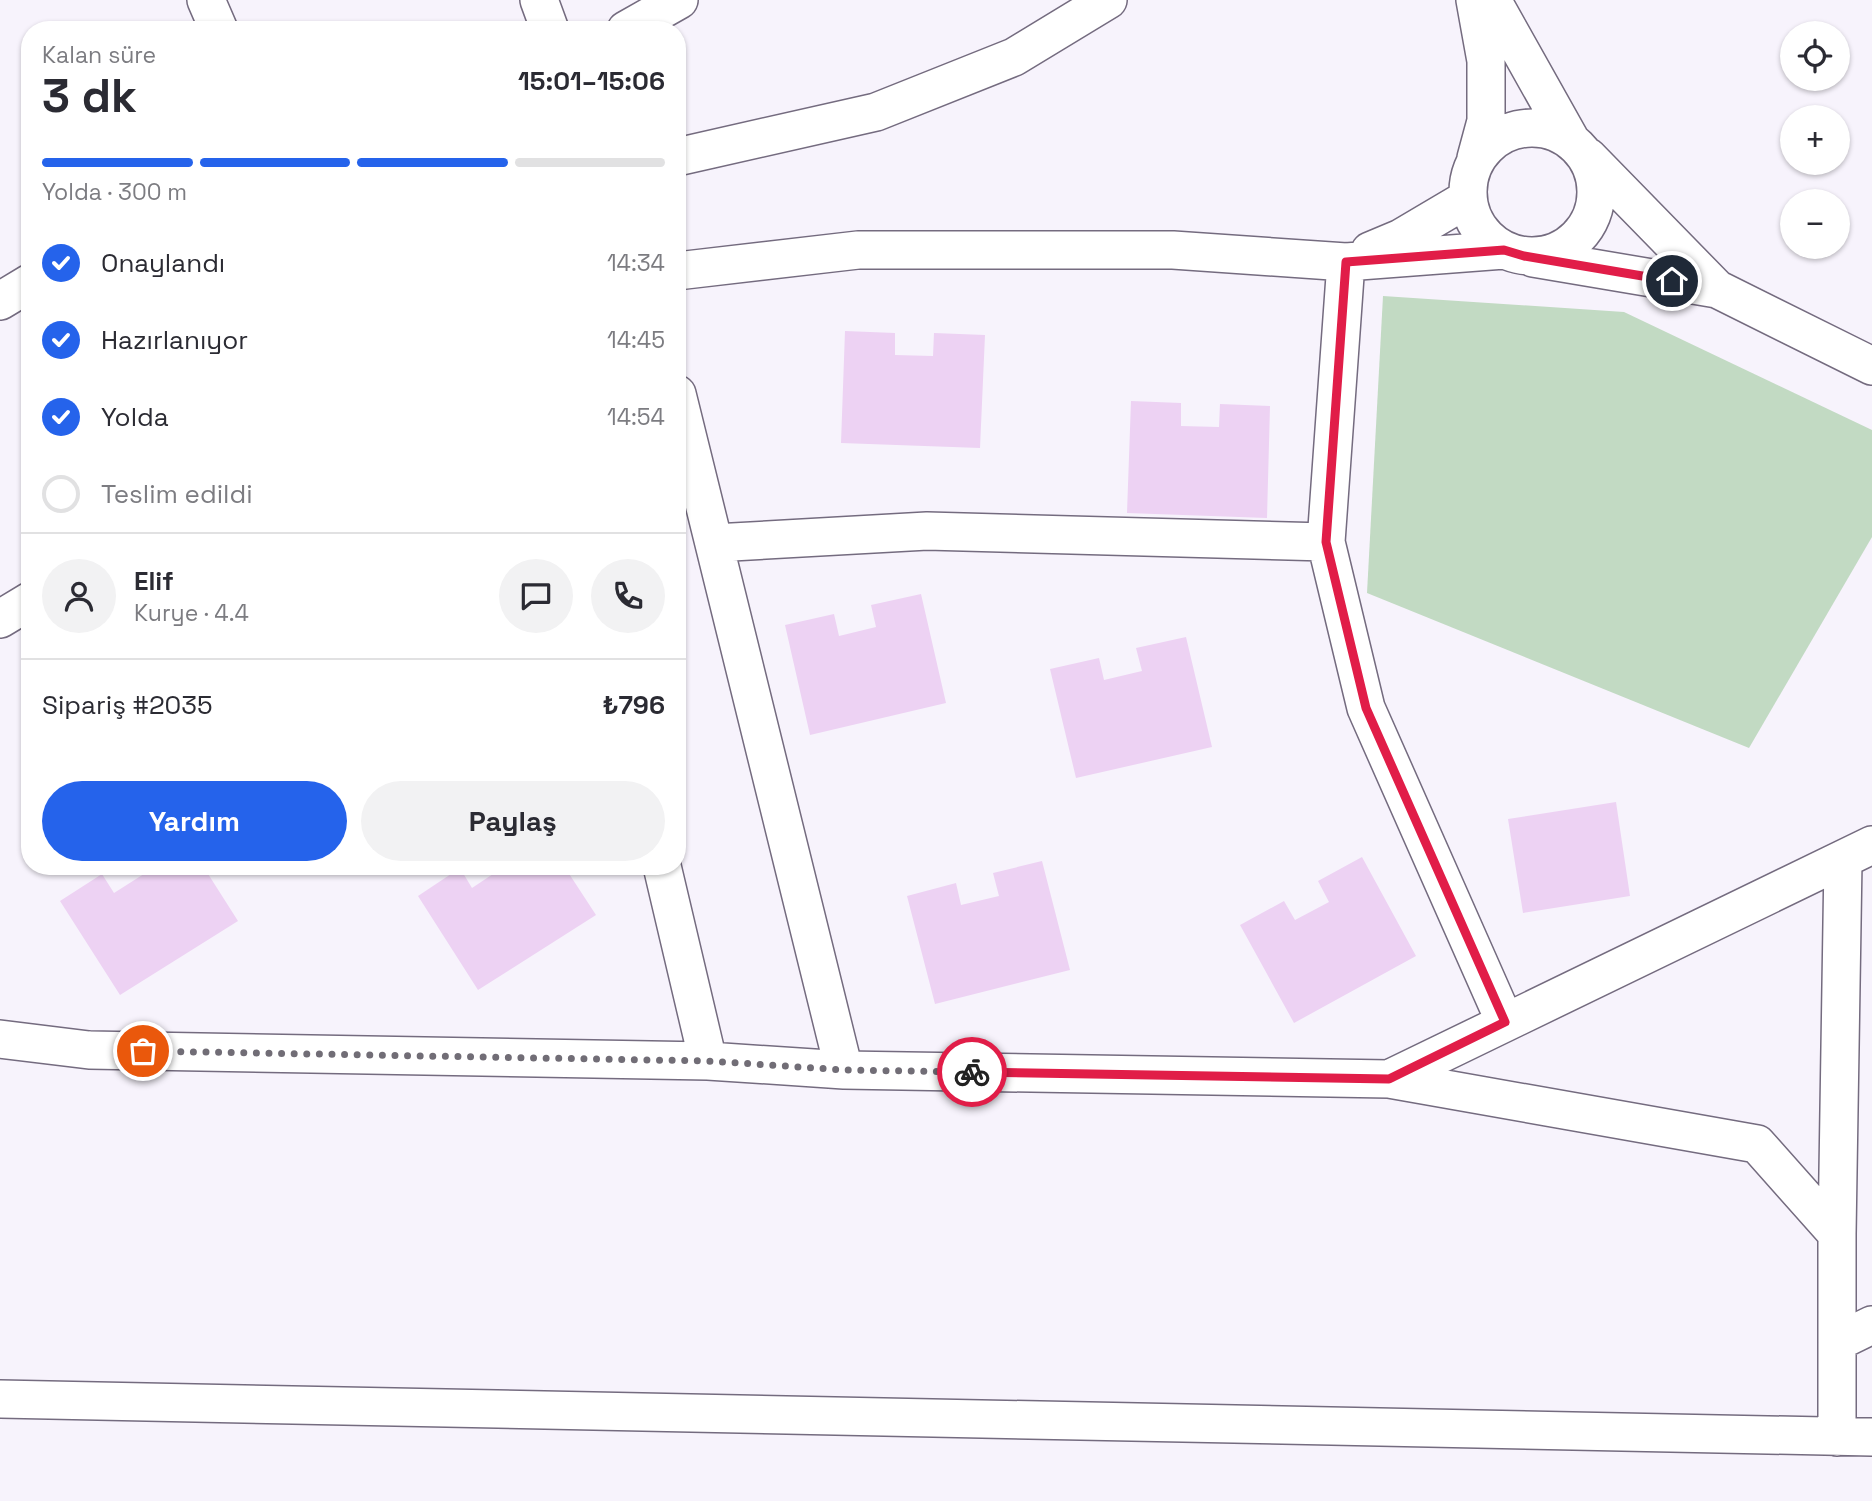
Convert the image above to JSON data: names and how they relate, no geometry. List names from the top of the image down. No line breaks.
{"page":{"map_buttons":["+","−"],"heading":["3 dk","Kalan süre","15:01–15:06"],"panel":["Elif","Kurye · 4.4","Sipariş #2035","₺796"],"bar":"Yolda · 300 m","list":[["Onaylandı","14:34"],["Hazırlanıyor","14:45"],["Yolda","14:54"],"Teslim edildi"],"buttons":["Yardım","Paylaş"]}}
